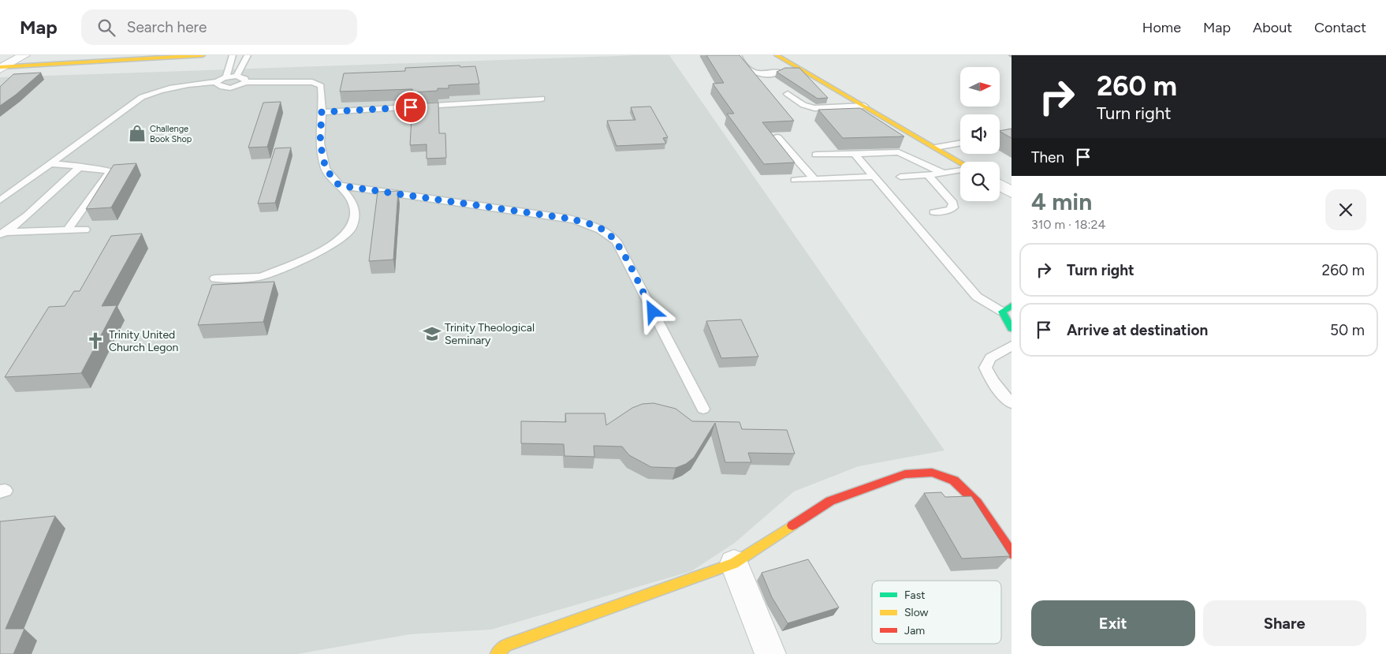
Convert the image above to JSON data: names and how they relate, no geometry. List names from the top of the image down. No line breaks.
{"places":{"shop":["Challenge Book Shop"],"school or university":["Trinity Theological Seminary"],"church":["Trinity United Church Legon"]},"legend":["Fast","Slow","Jam"],"north":"right","page":{"header":"Map","search":"Search here","nav":["Home","Map","About","Contact"],"turn":["260 m","Turn right"],"then":"Then","heading":["4 min","310 m · 18:24"],"list":[{"name":"Turn right","value":"260 m"},{"name":"Arrive at destination","value":"50 m"}],"buttons":["Exit","Share"]}}
